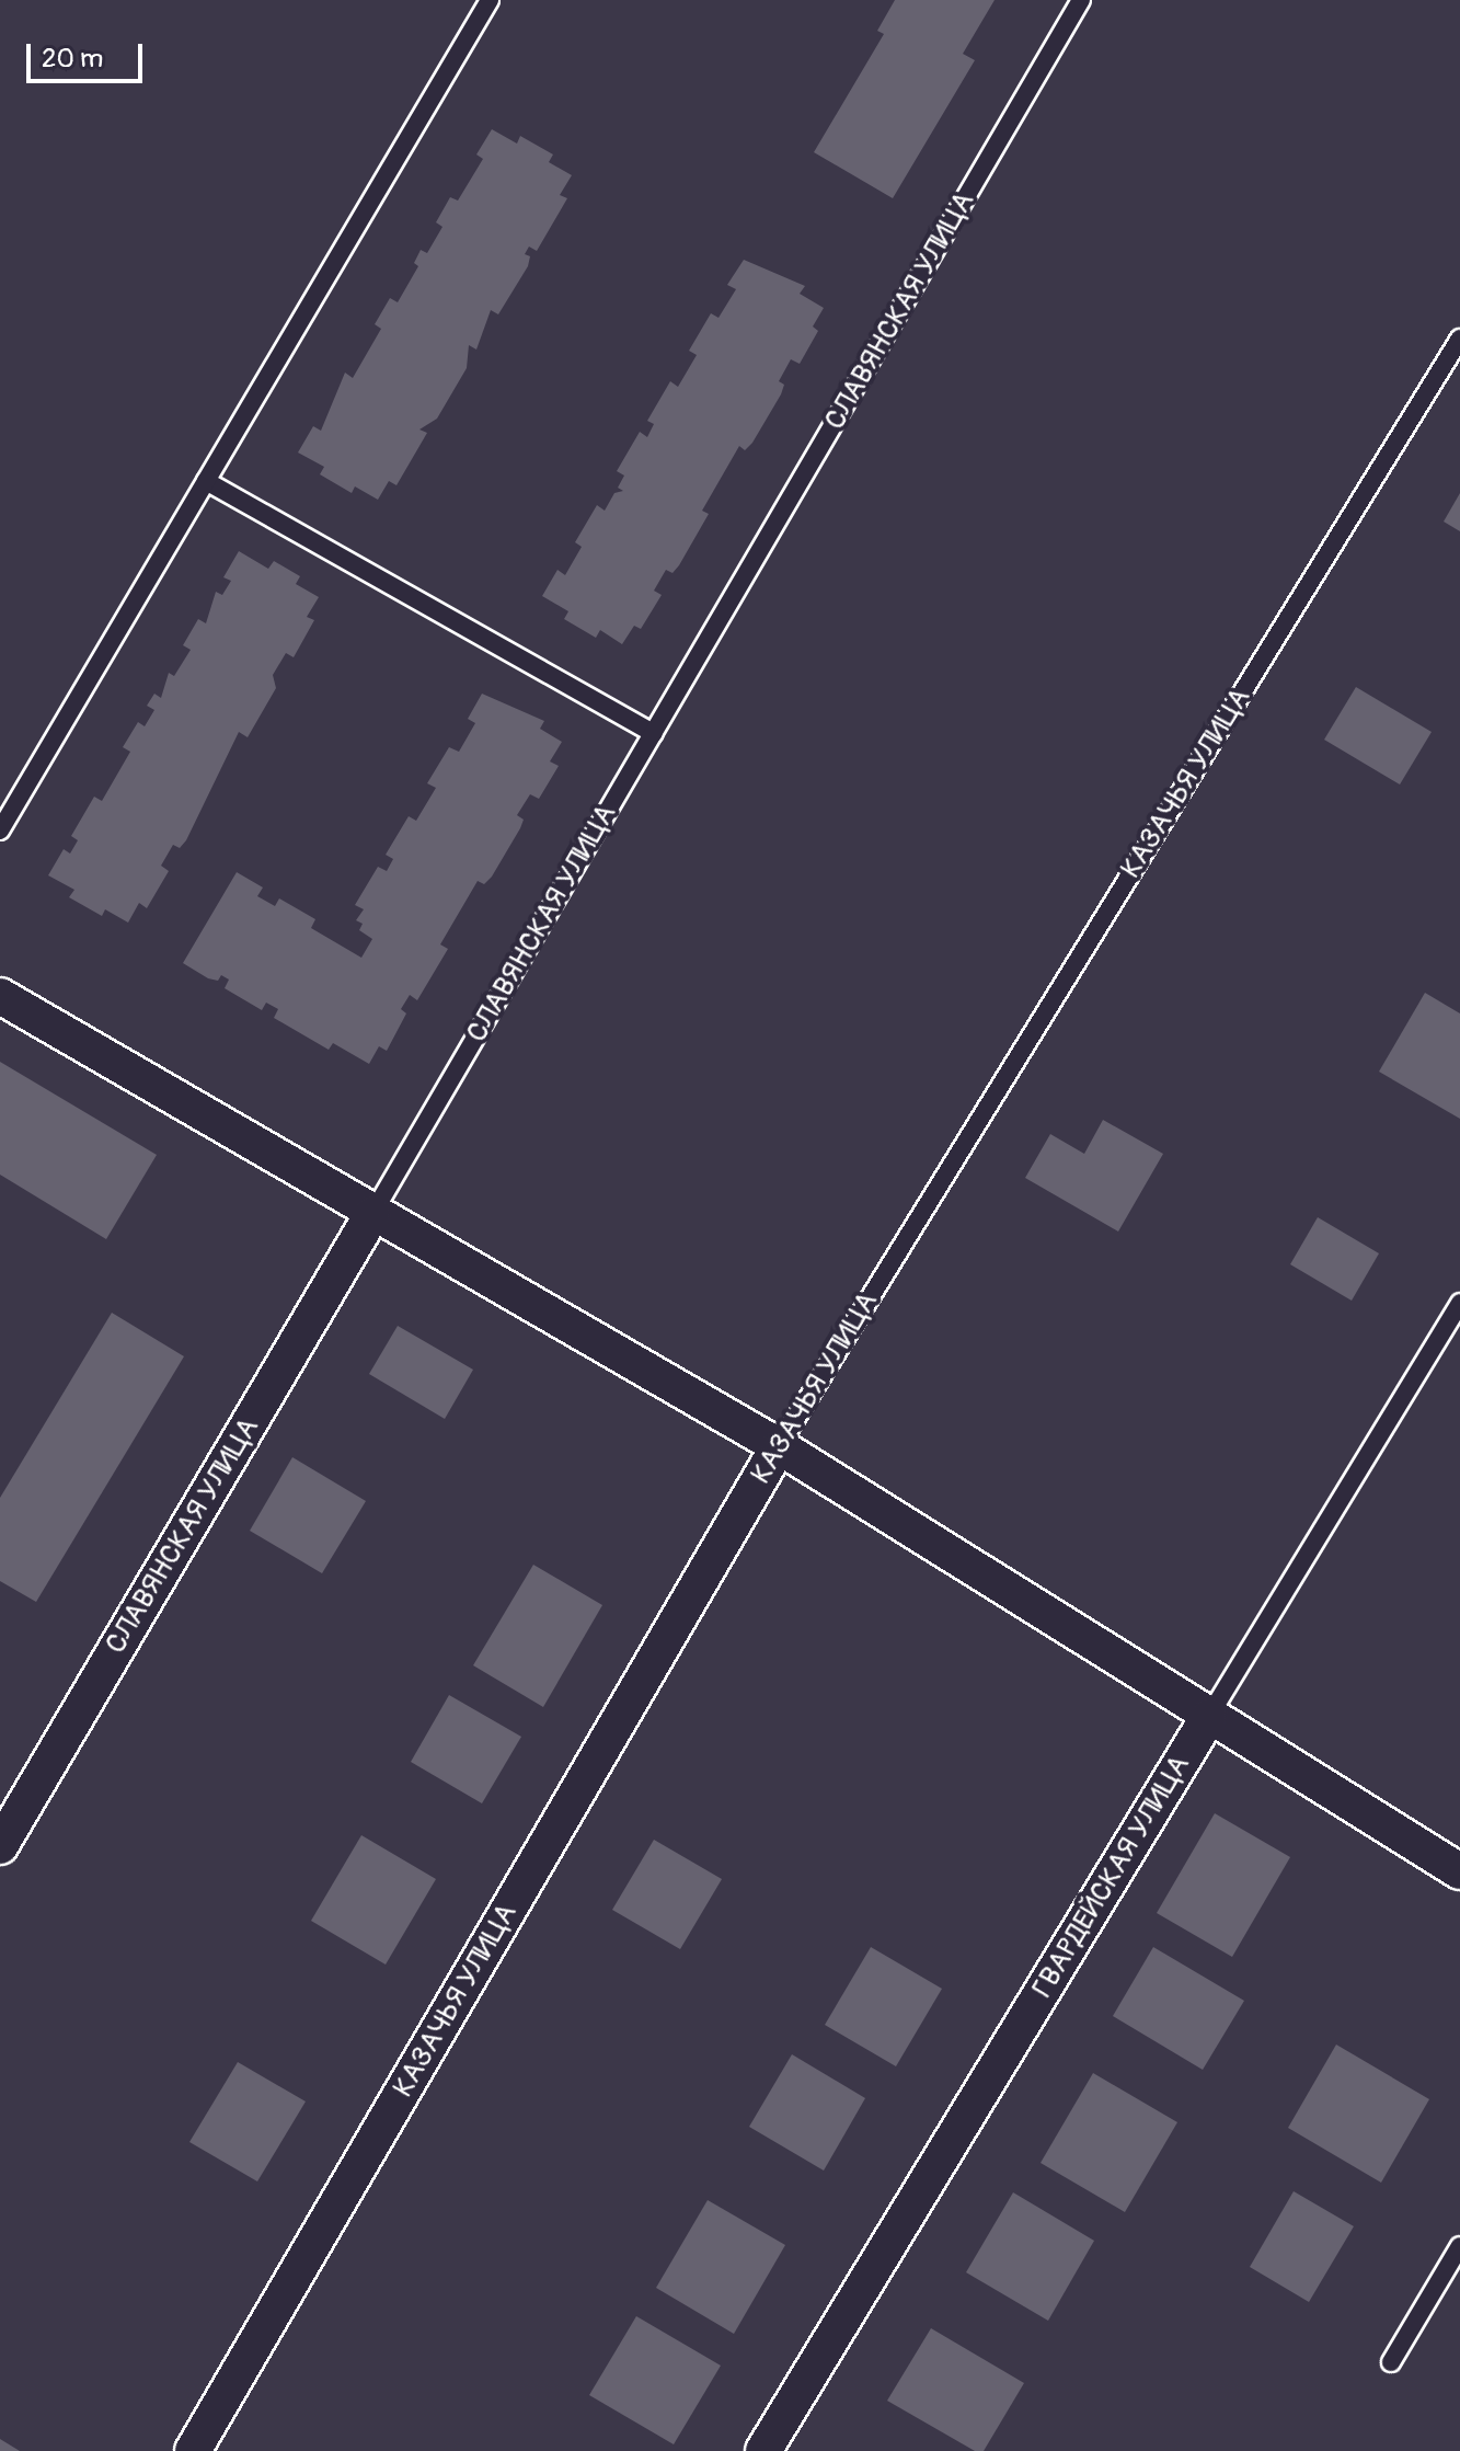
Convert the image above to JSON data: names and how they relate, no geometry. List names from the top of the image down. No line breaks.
{"streets":{"street":["СЛАВЯНСКАЯ УЛИЦА","КАЗАЧЬЯ УЛИЦА","ГВАРДЕЙСКАЯ УЛИЦА"]},"scale_bar":"20 m"}
